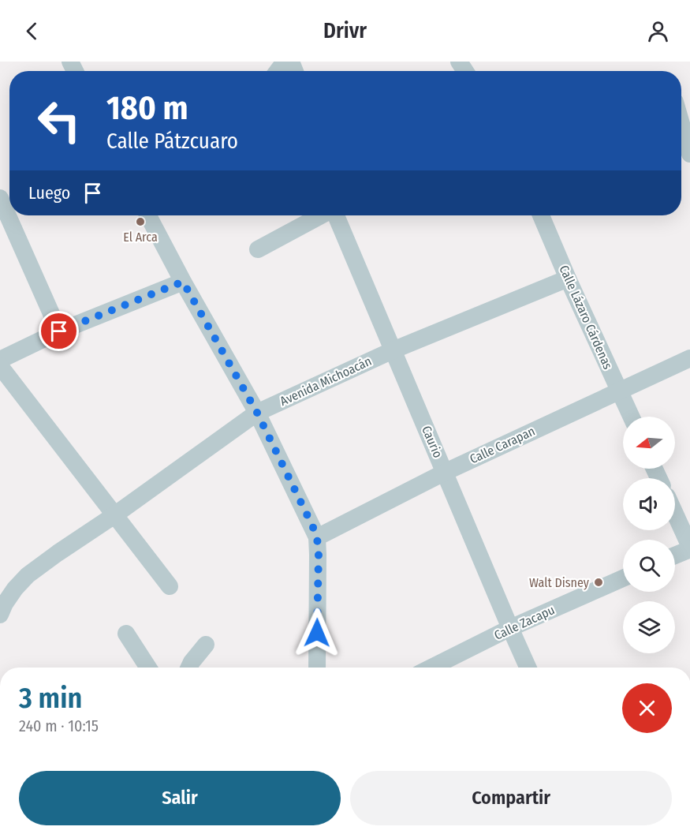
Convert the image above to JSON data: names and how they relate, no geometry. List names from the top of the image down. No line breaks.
{"streets":{"street":["Calle Lázaro Cárdenas","Avenida Michoacán","Caurio","Calle Carapan","Calle Zacapu"]},"crossings":[["Calle Lázaro Cárdenas","Avenida Michoacán"],["Calle Lázaro Cárdenas","Calle Carapan"],["Avenida Michoacán","Caurio"],["Caurio","Calle Carapan"],["Caurio","Calle Zacapu"]],"places":["El Arca","Walt Disney"],"north":"left","page":{"header":"Drivr","turn":["180 m","Calle Pátzcuaro"],"then":"Luego","heading":["3 min","240 m · 10:15"],"buttons":["Salir","Compartir"]}}
